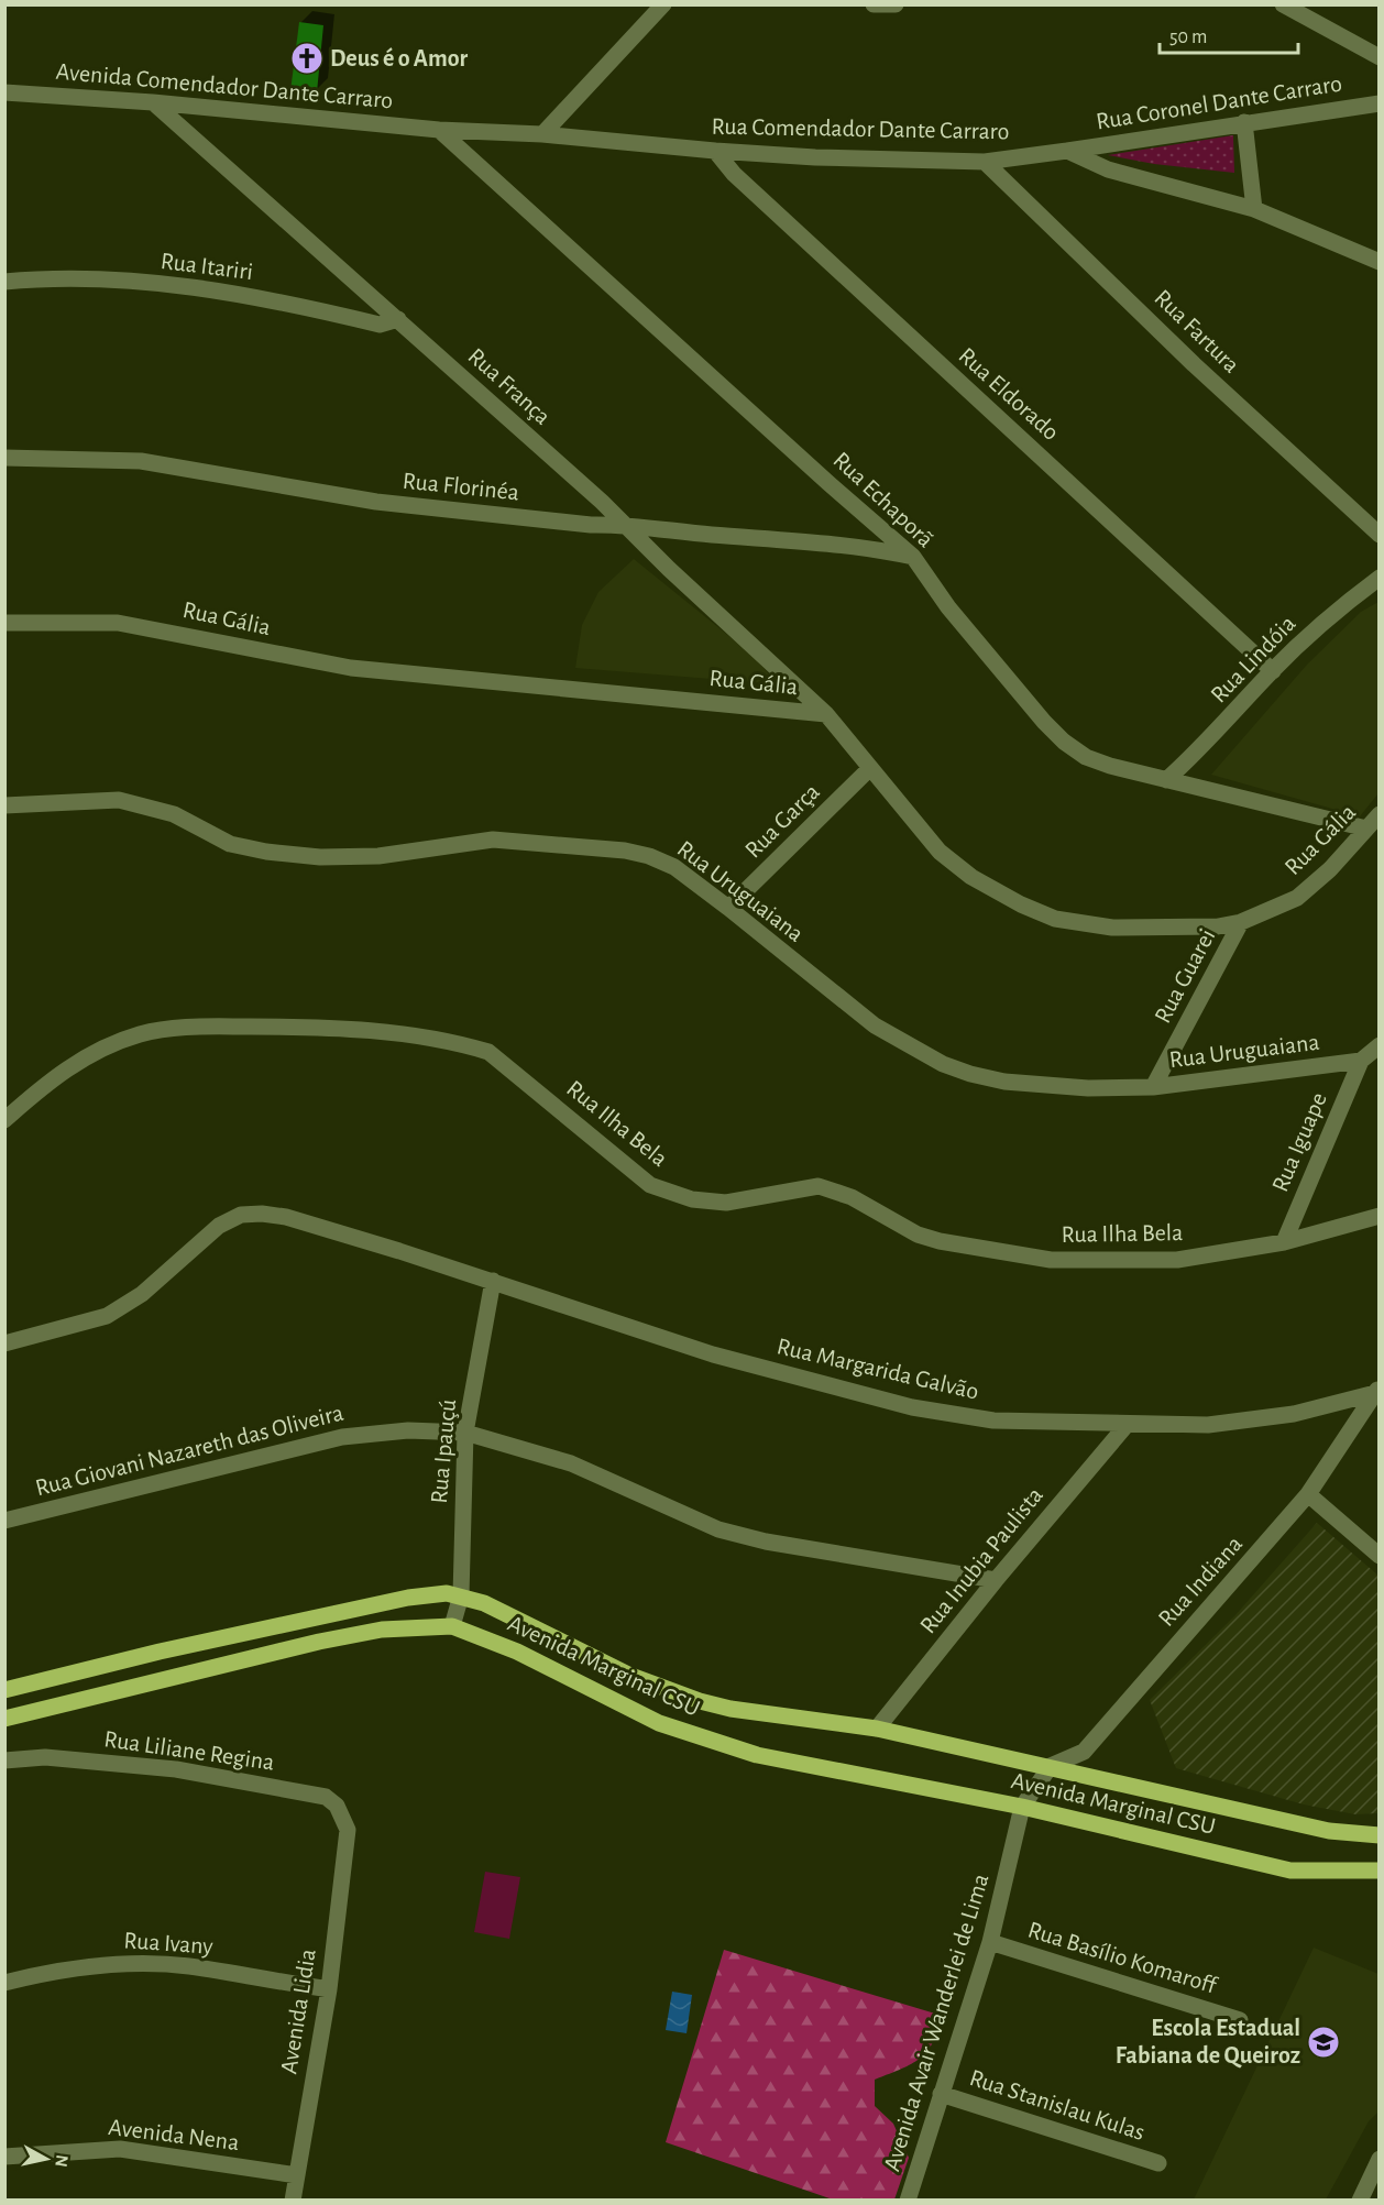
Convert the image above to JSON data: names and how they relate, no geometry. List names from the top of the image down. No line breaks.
{"streets":{"main road":["Avenida Marginal CSU"],"street":["Avenida Comendador Dante Carraro","Rua Coronel Dante Carraro","Rua Comendador Dante Carraro","Rua Itariri","Rua Fartura","Rua França","Rua Eldorado","Rua Florinéa","Rua Echaporã","Rua Gália","Rua Lindóia","Rua Garça","Rua Uruguaiana","Rua Guarei","Rua Ilha Bela","Rua Iguape","Rua Margarida Galvão","Rua Giovani Nazareth das Oliveira","Rua Ipauçú","Rua Inubia Paulista","Rua Indiana","Rua Liliane Regina","Rua Ivany","Rua Basílio Komaroff","Avenida Lidia","Avenida Avair Wanderlei de Lima","Rua Stanislau Kulas","Avenida Nena"]},"crossings":[["Avenida Comendador Dante Carraro","Rua Comendador Dante Carraro"],["Avenida Comendador Dante Carraro","Rua França"],["Avenida Comendador Dante Carraro","Rua Echaporã"],["Rua Coronel Dante Carraro","Rua Comendador Dante Carraro"],["Rua Comendador Dante Carraro","Rua Fartura"],["Rua Comendador Dante Carraro","Rua Eldorado"],["Rua Comendador Dante Carraro","Rua Echaporã"],["Rua Itariri","Rua França"],["Rua França","Rua Florinéa"],["Rua França","Rua Gália"],["Rua Eldorado","Rua Lindóia"],["Rua Florinéa","Rua Echaporã"],["Rua Echaporã","Rua Gália"],["Rua Echaporã","Rua Lindóia"],["Rua Gália","Rua Garça"],["Rua Gália","Rua Guarei"],["Rua Garça","Rua Uruguaiana"],["Rua Uruguaiana","Rua Guarei"],["Rua Uruguaiana","Rua Iguape"],["Rua Ilha Bela","Rua Iguape"],["Rua Margarida Galvão","Rua Ipauçú"],["Rua Margarida Galvão","Rua Inubia Paulista"],["Rua Margarida Galvão","Rua Indiana"],["Rua Giovani Nazareth das Oliveira","Rua Ipauçú"],["Rua Giovani Nazareth das Oliveira","Rua Inubia Paulista"],["Rua Ipauçú","Avenida Marginal CSU"],["Rua Inubia Paulista","Avenida Marginal CSU"],["Rua Indiana","Avenida Marginal CSU"],["Rua Indiana","Avenida Avair Wanderlei de Lima"],["Avenida Marginal CSU","Avenida Avair Wanderlei de Lima"],["Rua Liliane Regina","Avenida Lidia"],["Rua Ivany","Avenida Lidia"],["Rua Basílio Komaroff","Avenida Avair Wanderlei de Lima"],["Avenida Lidia","Avenida Nena"],["Avenida Avair Wanderlei de Lima","Rua Stanislau Kulas"]],"places":{"church":["Deus é o Amor"],"school or university":["Escola Estadual Fabiana de Queiroz"]},"scale_bar":"50 m","north":"right"}
